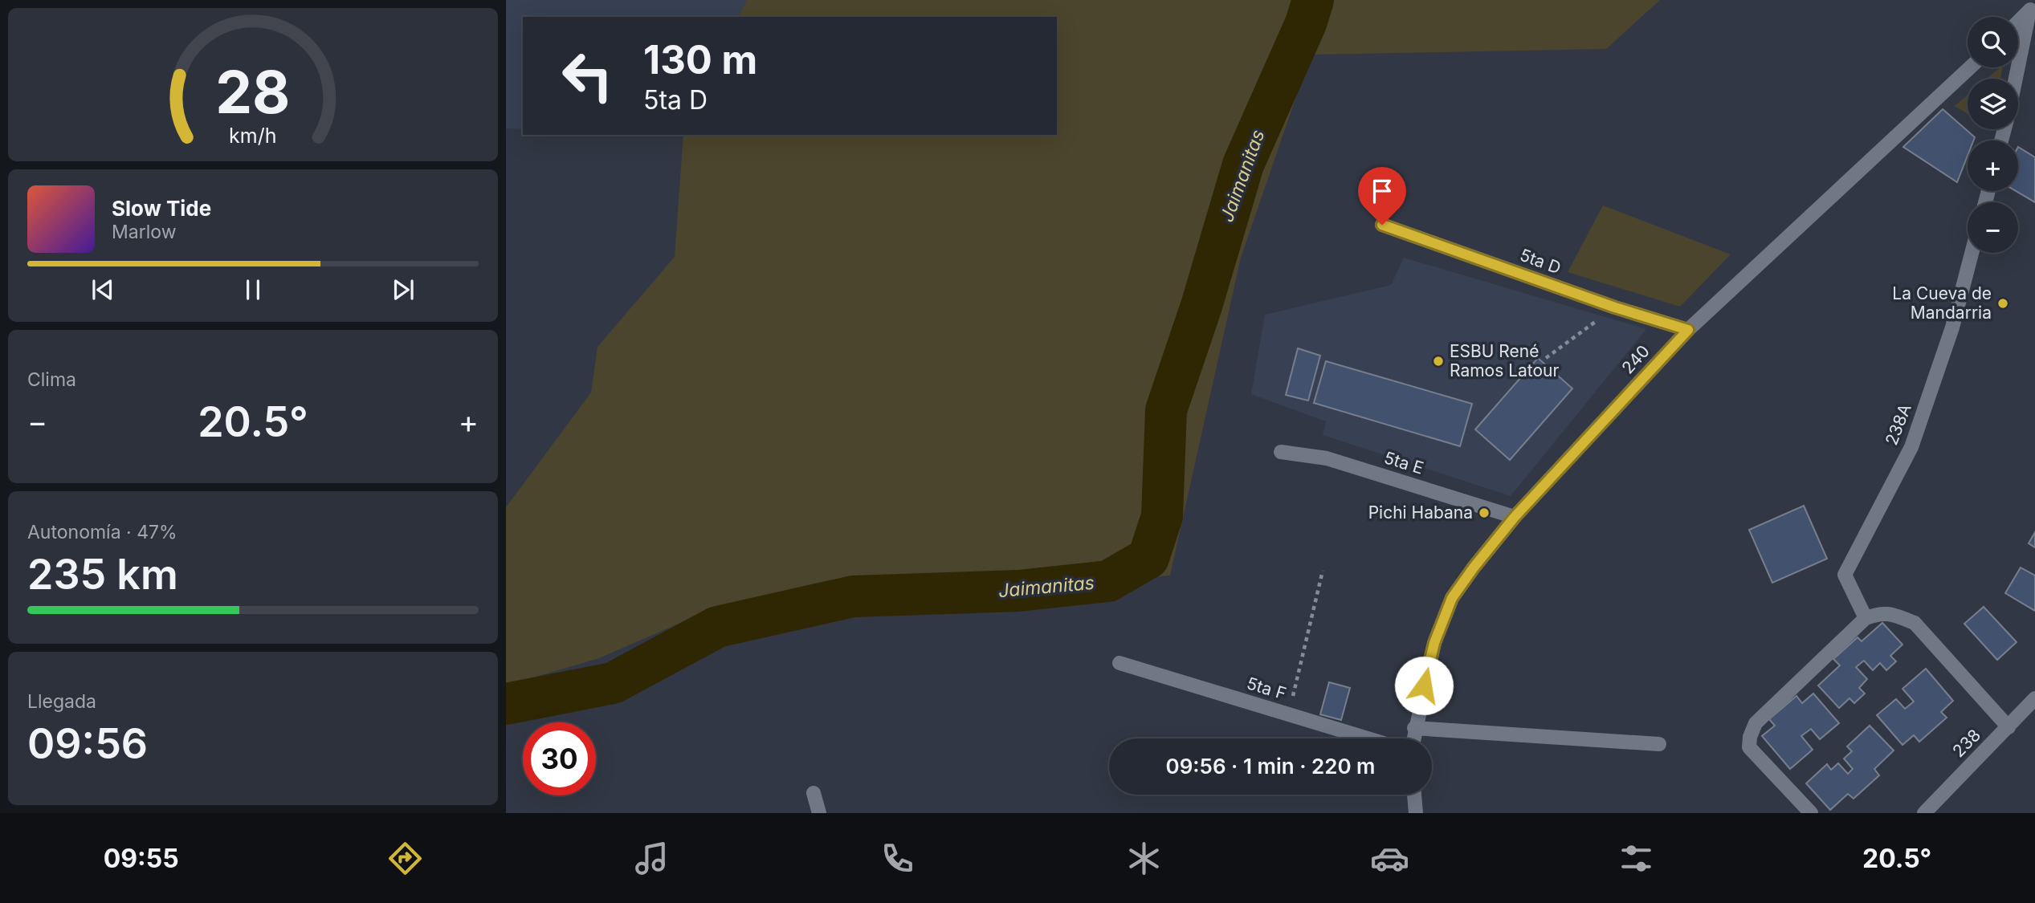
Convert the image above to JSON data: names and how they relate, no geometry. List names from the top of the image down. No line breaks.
{"streets":{"street":["5ta D","240","238A","5ta E","5ta F","238"]},"crossings":[["5ta D","240"],["240","5ta E"]],"water":["Jaimanitas"],"places":["La Cueva de Mandarria","ESBU René Ramos Latour","Pichi Habana"],"page":{"map_buttons":["+","−"],"turn":["130 m","5ta D"],"song":["Slow Tide","Marlow"],"tile":["Clima",["Autonomía · 47%","235 km"],["Llegada","09:56"]],"heat":["−","20.5°","+"],"limit":"30","trip":"09:56 · 1 min · 220 m","tabs":["09:55","20.5°"],"gauge":["28","km/h"]}}
